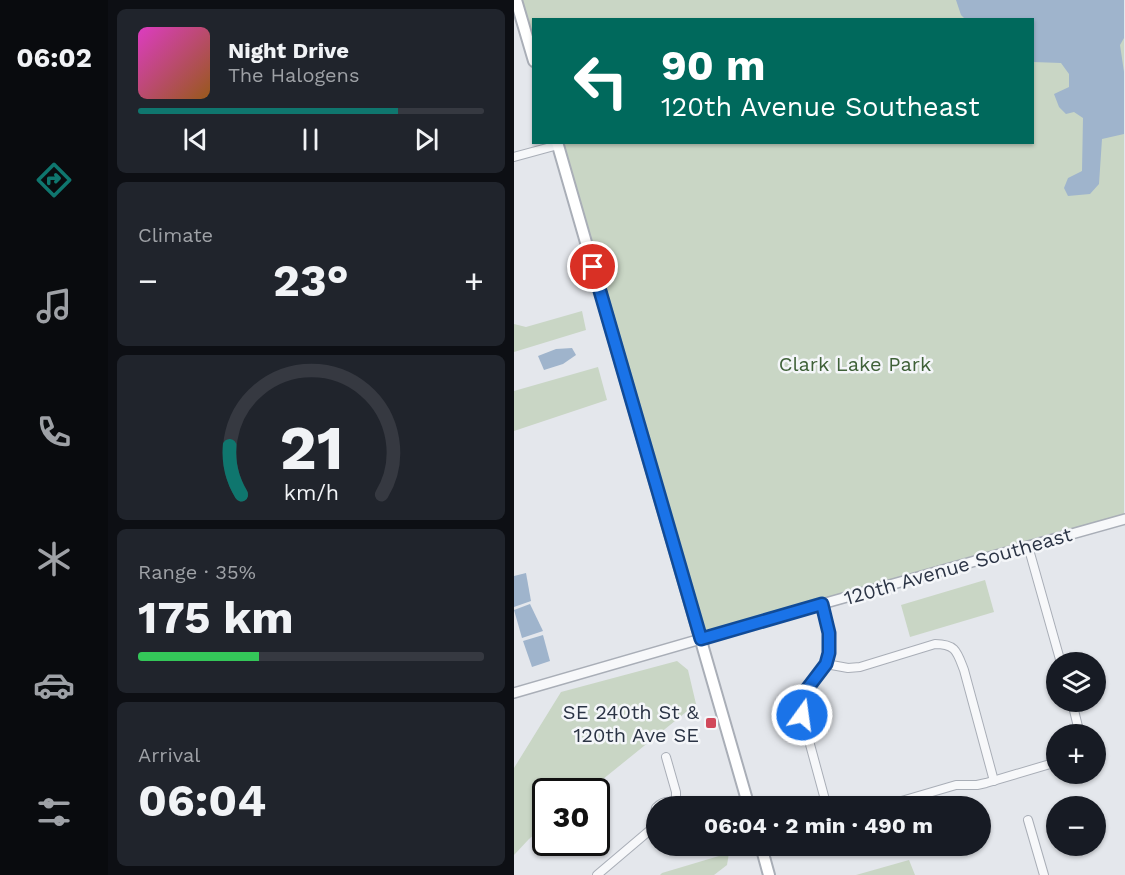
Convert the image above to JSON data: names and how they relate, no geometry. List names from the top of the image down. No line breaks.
{"streets":{"street":["120th Avenue Southeast"]},"parks":["Clark Lake Park"],"places":{"transit":["SE 240th St & 120th Ave SE"]},"page":{"tabs":"06:02","turn":["90 m","120th Avenue Southeast"],"song":["Night Drive","The Halogens"],"tile":["Climate",["Range · 35%","175 km"],["Arrival","06:04"]],"heat":["−","23°","+"],"map_buttons":["+","−"],"limit":"30","trip":"06:04 · 2 min · 490 m","gauge":["21","km/h"]}}
